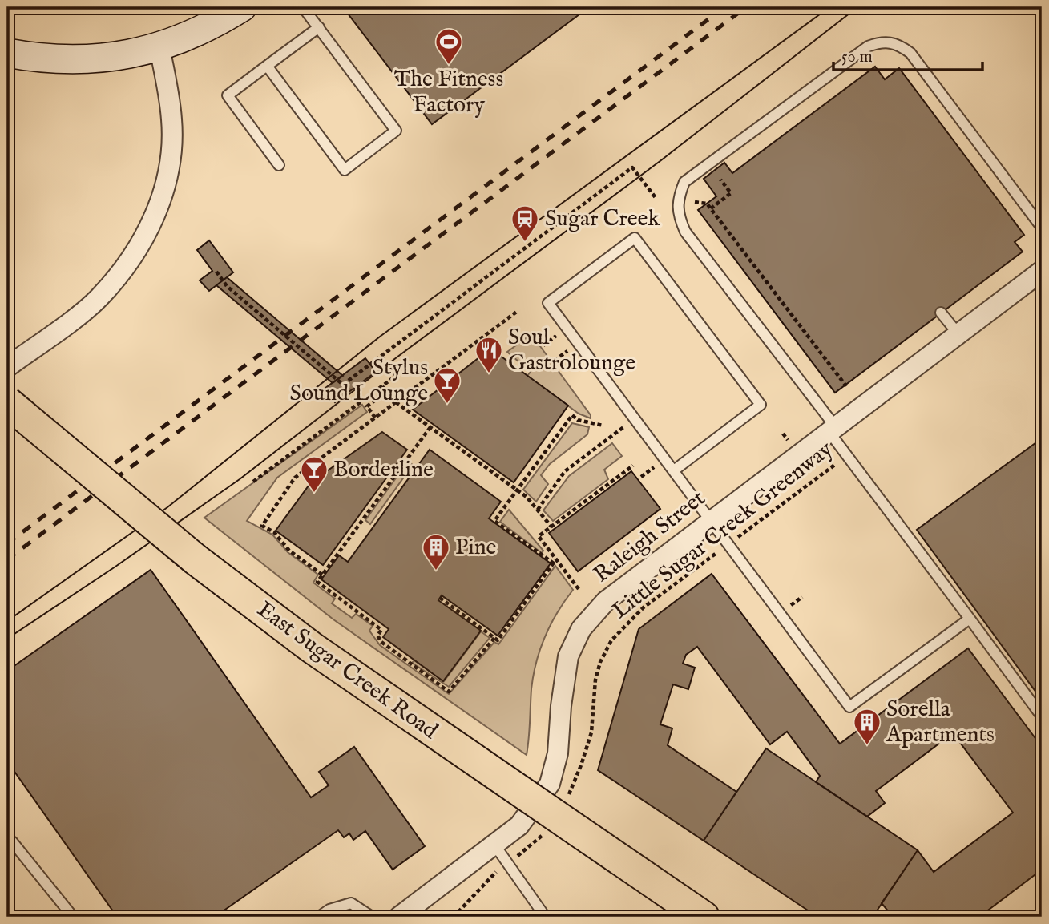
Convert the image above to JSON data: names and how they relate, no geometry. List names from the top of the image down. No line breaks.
{"streets":{"main road":["East Sugar Creek Road"],"street":["Raleigh Street"],"path":["Little Sugar Creek Greenway"]},"places":{"sports":["The Fitness Factory"],"station":["Sugar Creek"],"restaurant":["Soul Gastrolounge"],"bar":["Stylus Sound Lounge","Borderline"],"building":["Pine","Sorella Apartments"]},"scale_bar":"50 m"}
